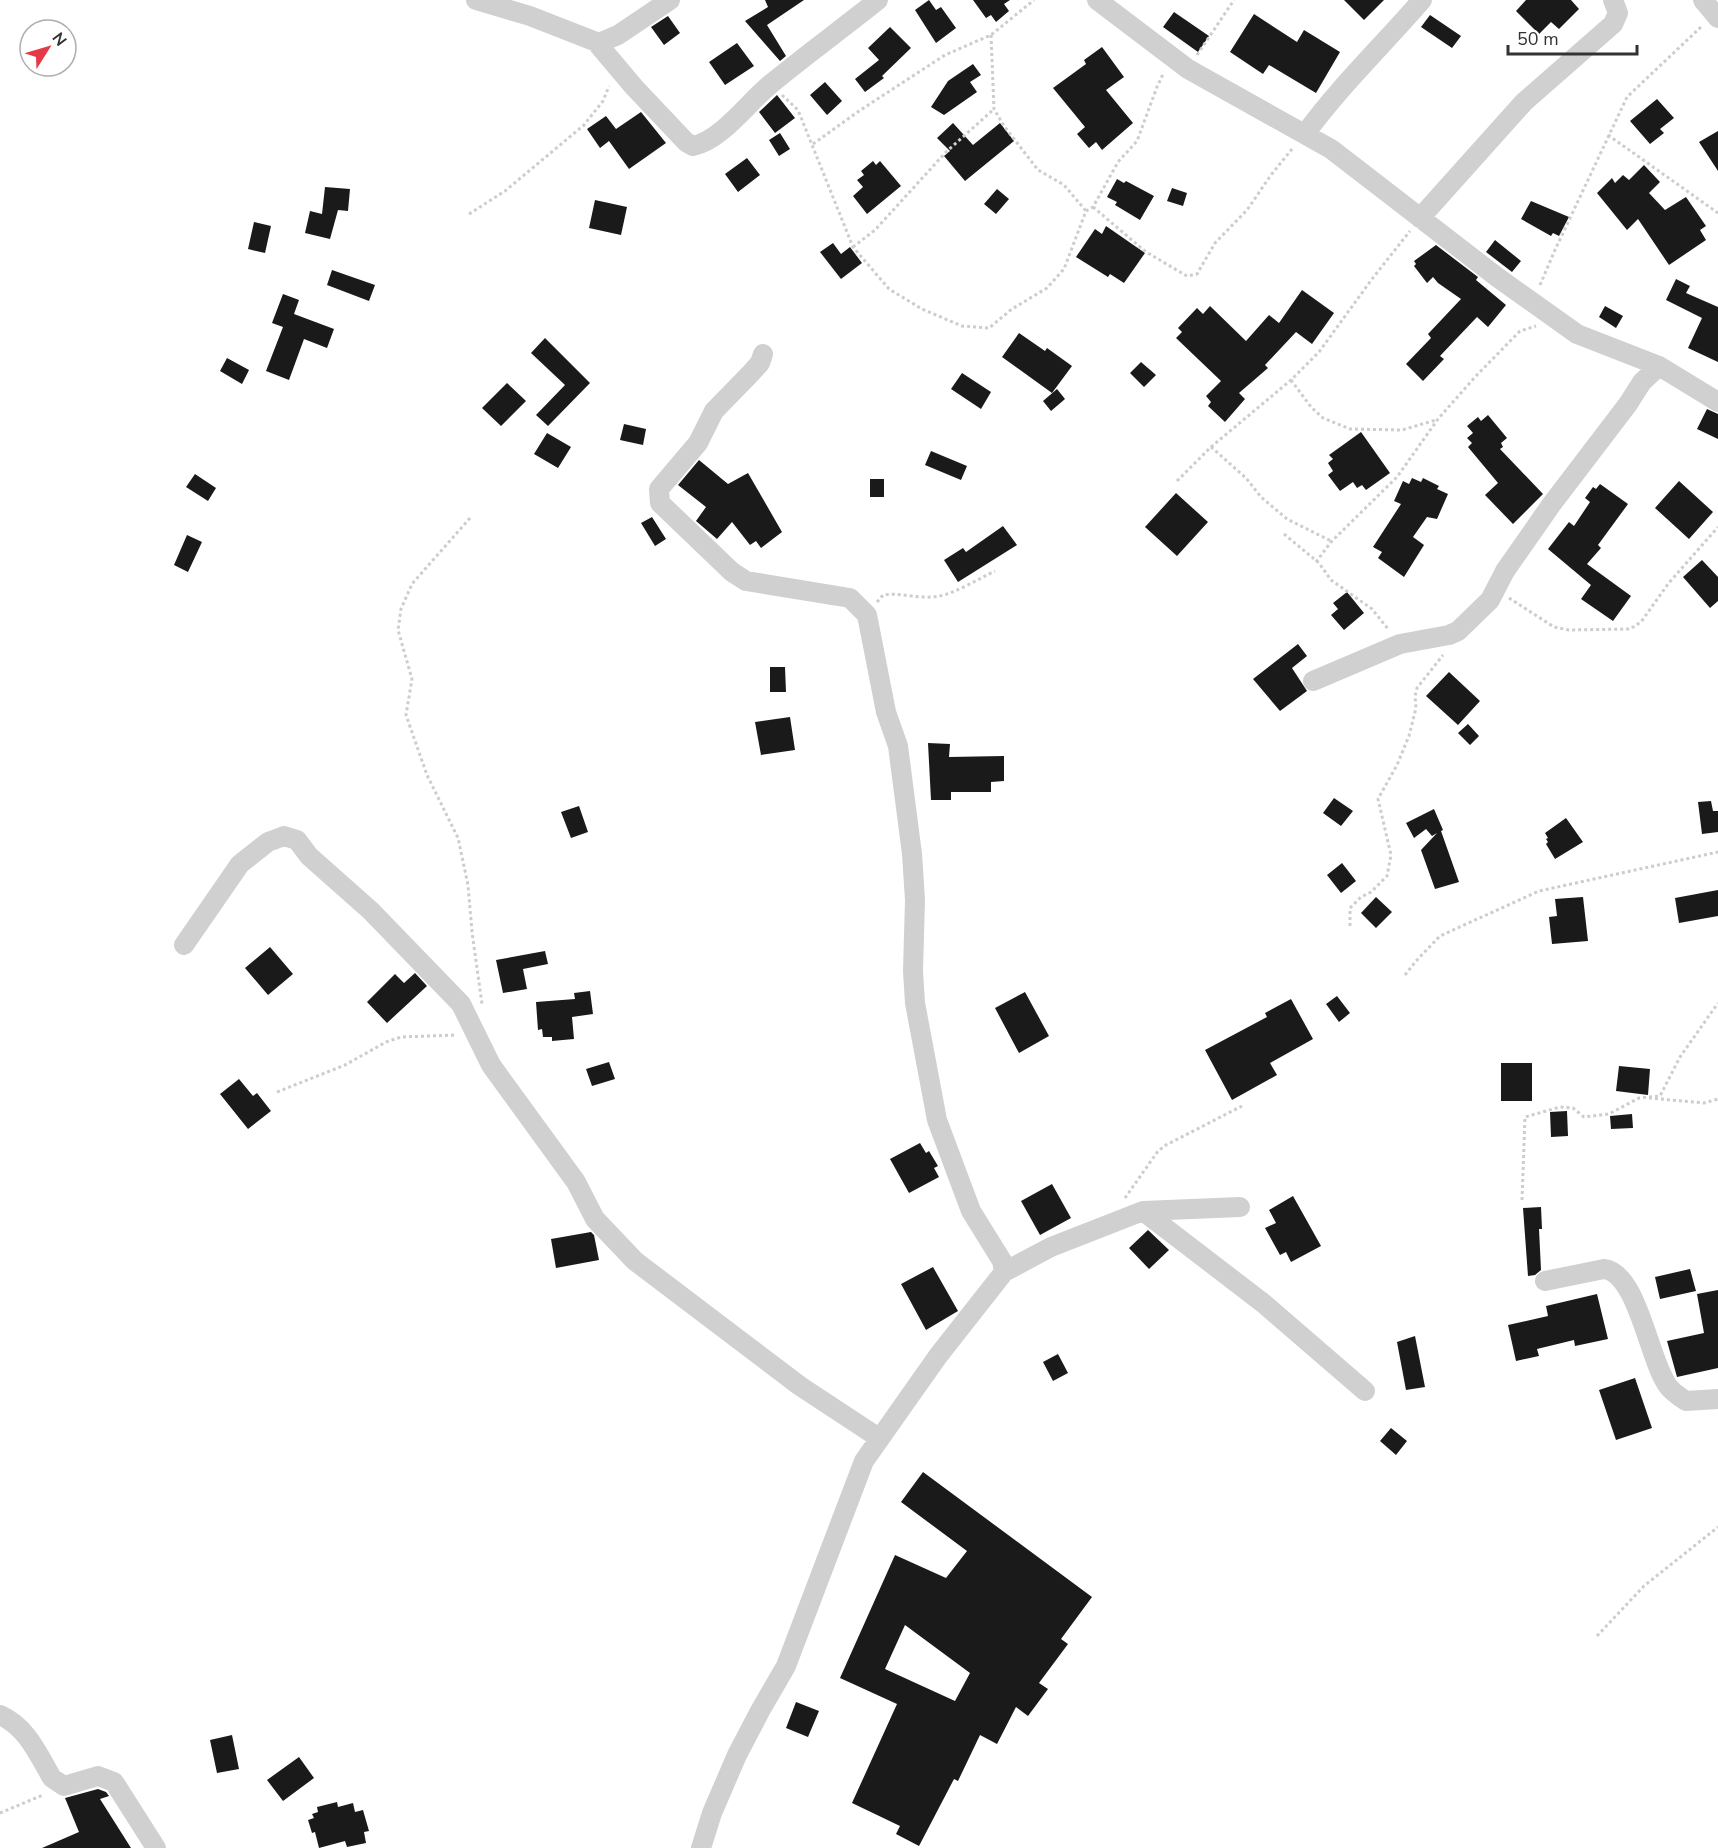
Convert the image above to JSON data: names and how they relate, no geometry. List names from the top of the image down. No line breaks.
{"scale_bar":"50 m","north":"top right"}
